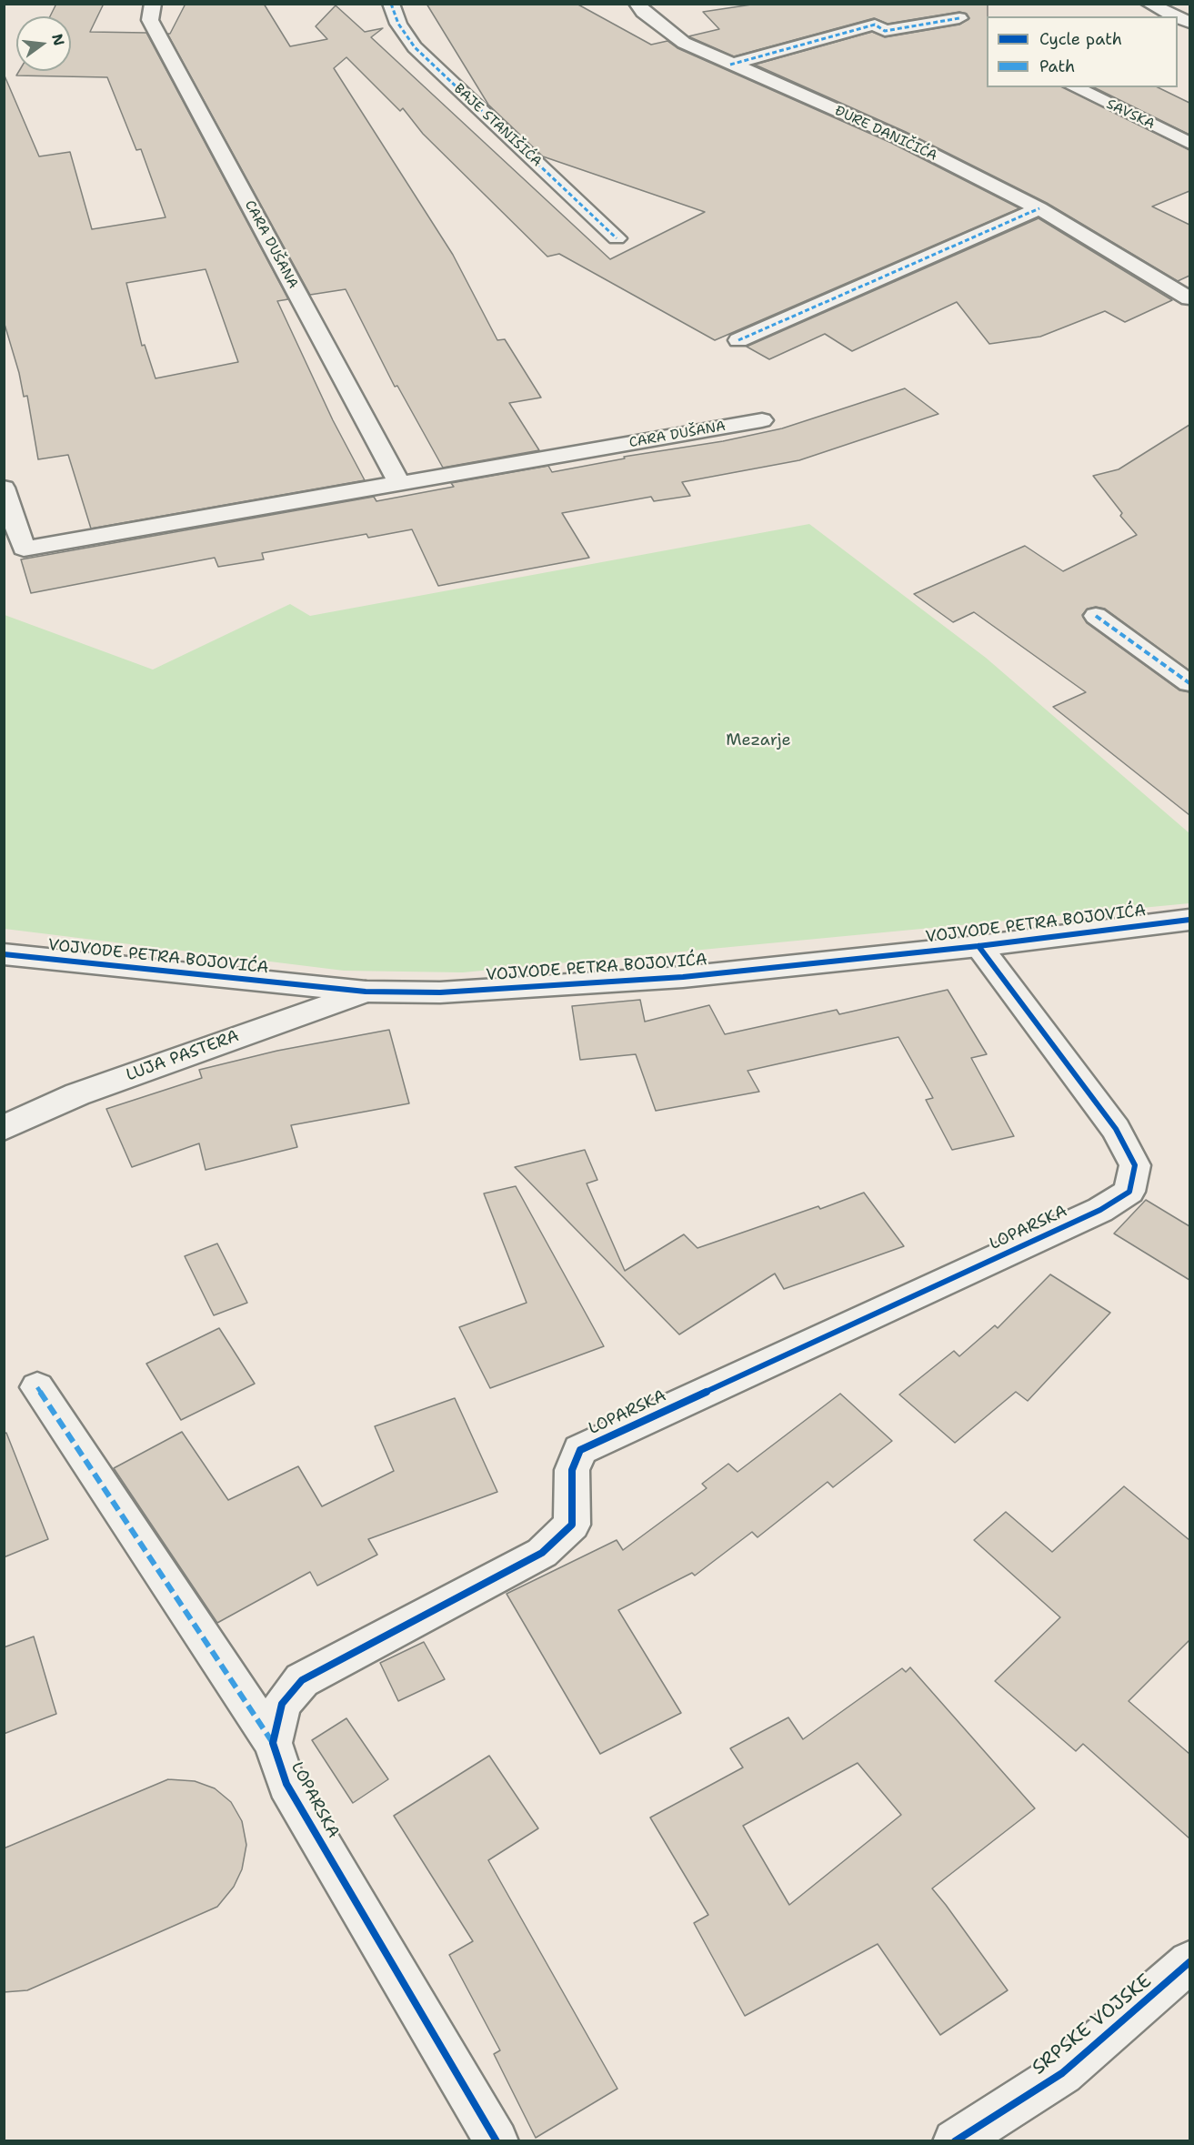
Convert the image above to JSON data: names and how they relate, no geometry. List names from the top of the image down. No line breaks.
{"streets":{"street":["SAVSKA","BAJE STANIŠIĆA","ĐURE DANIČIĆA","CARA DUŠANA","VOJVODE PETRA BOJOVIĆA","LUJA PASTERA","LOPARSKA","SRPSKE VOJSKE"]},"crossings":[["VOJVODE PETRA BOJOVIĆA","LUJA PASTERA"],["VOJVODE PETRA BOJOVIĆA","LOPARSKA"]],"parks":["Mezarje"],"legend":["Cycle path","Path"],"north":"right"}
